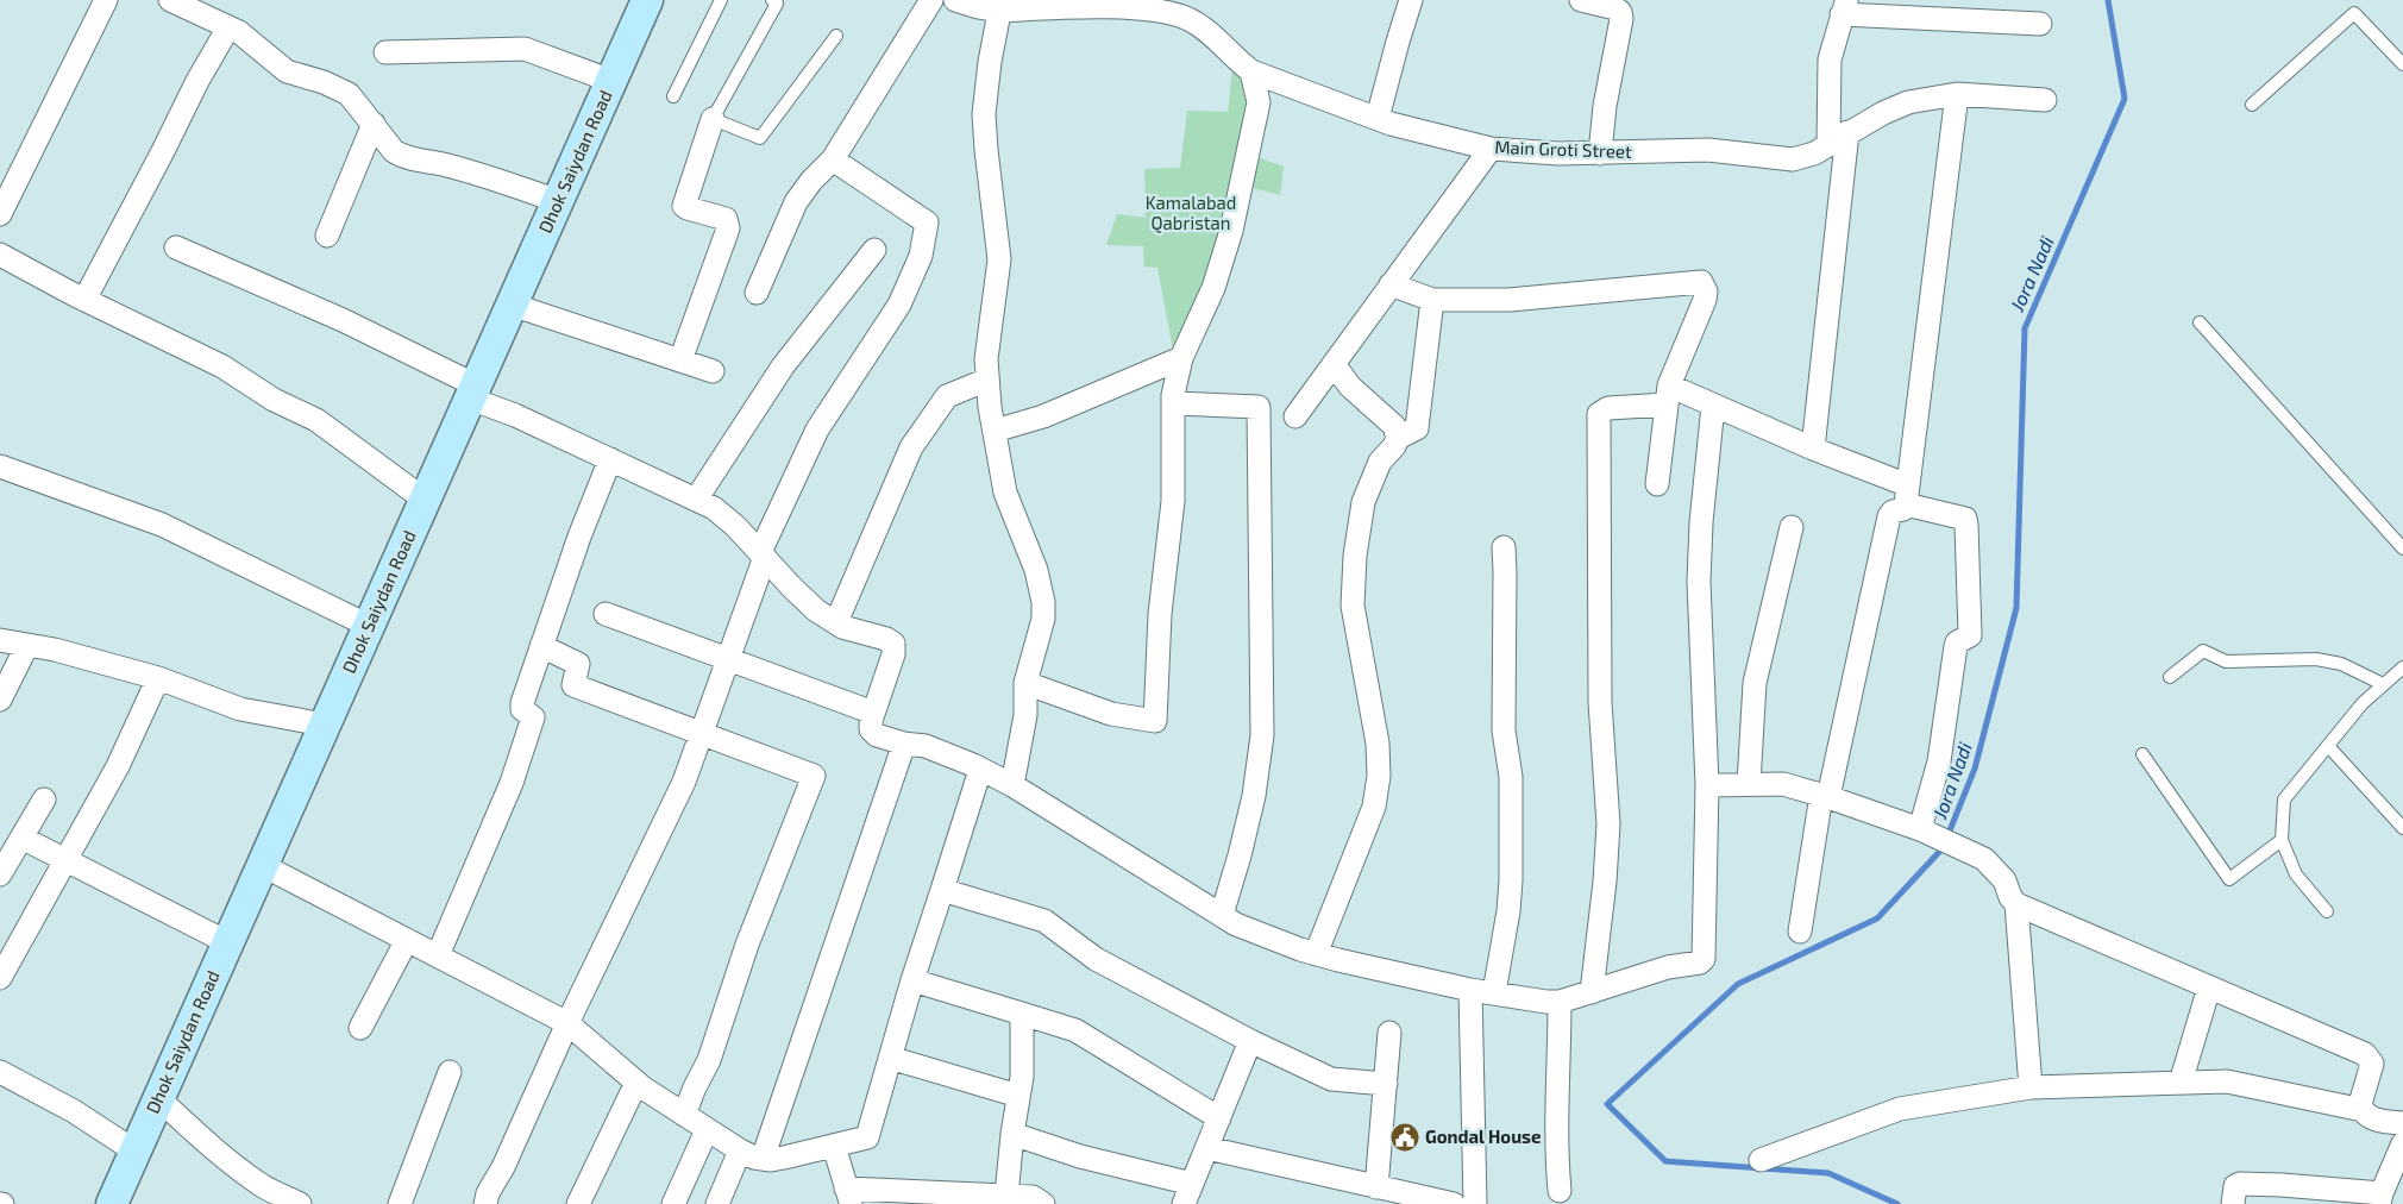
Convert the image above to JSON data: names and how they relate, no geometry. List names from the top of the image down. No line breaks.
{"streets":{"main road":["Dhok Saiydan Road"],"street":["Main Groti Street"]},"water":["Jora Nadi"],"parks":["Kamalabad Qabristan"],"places":{"public building":["Gondal House"]}}
